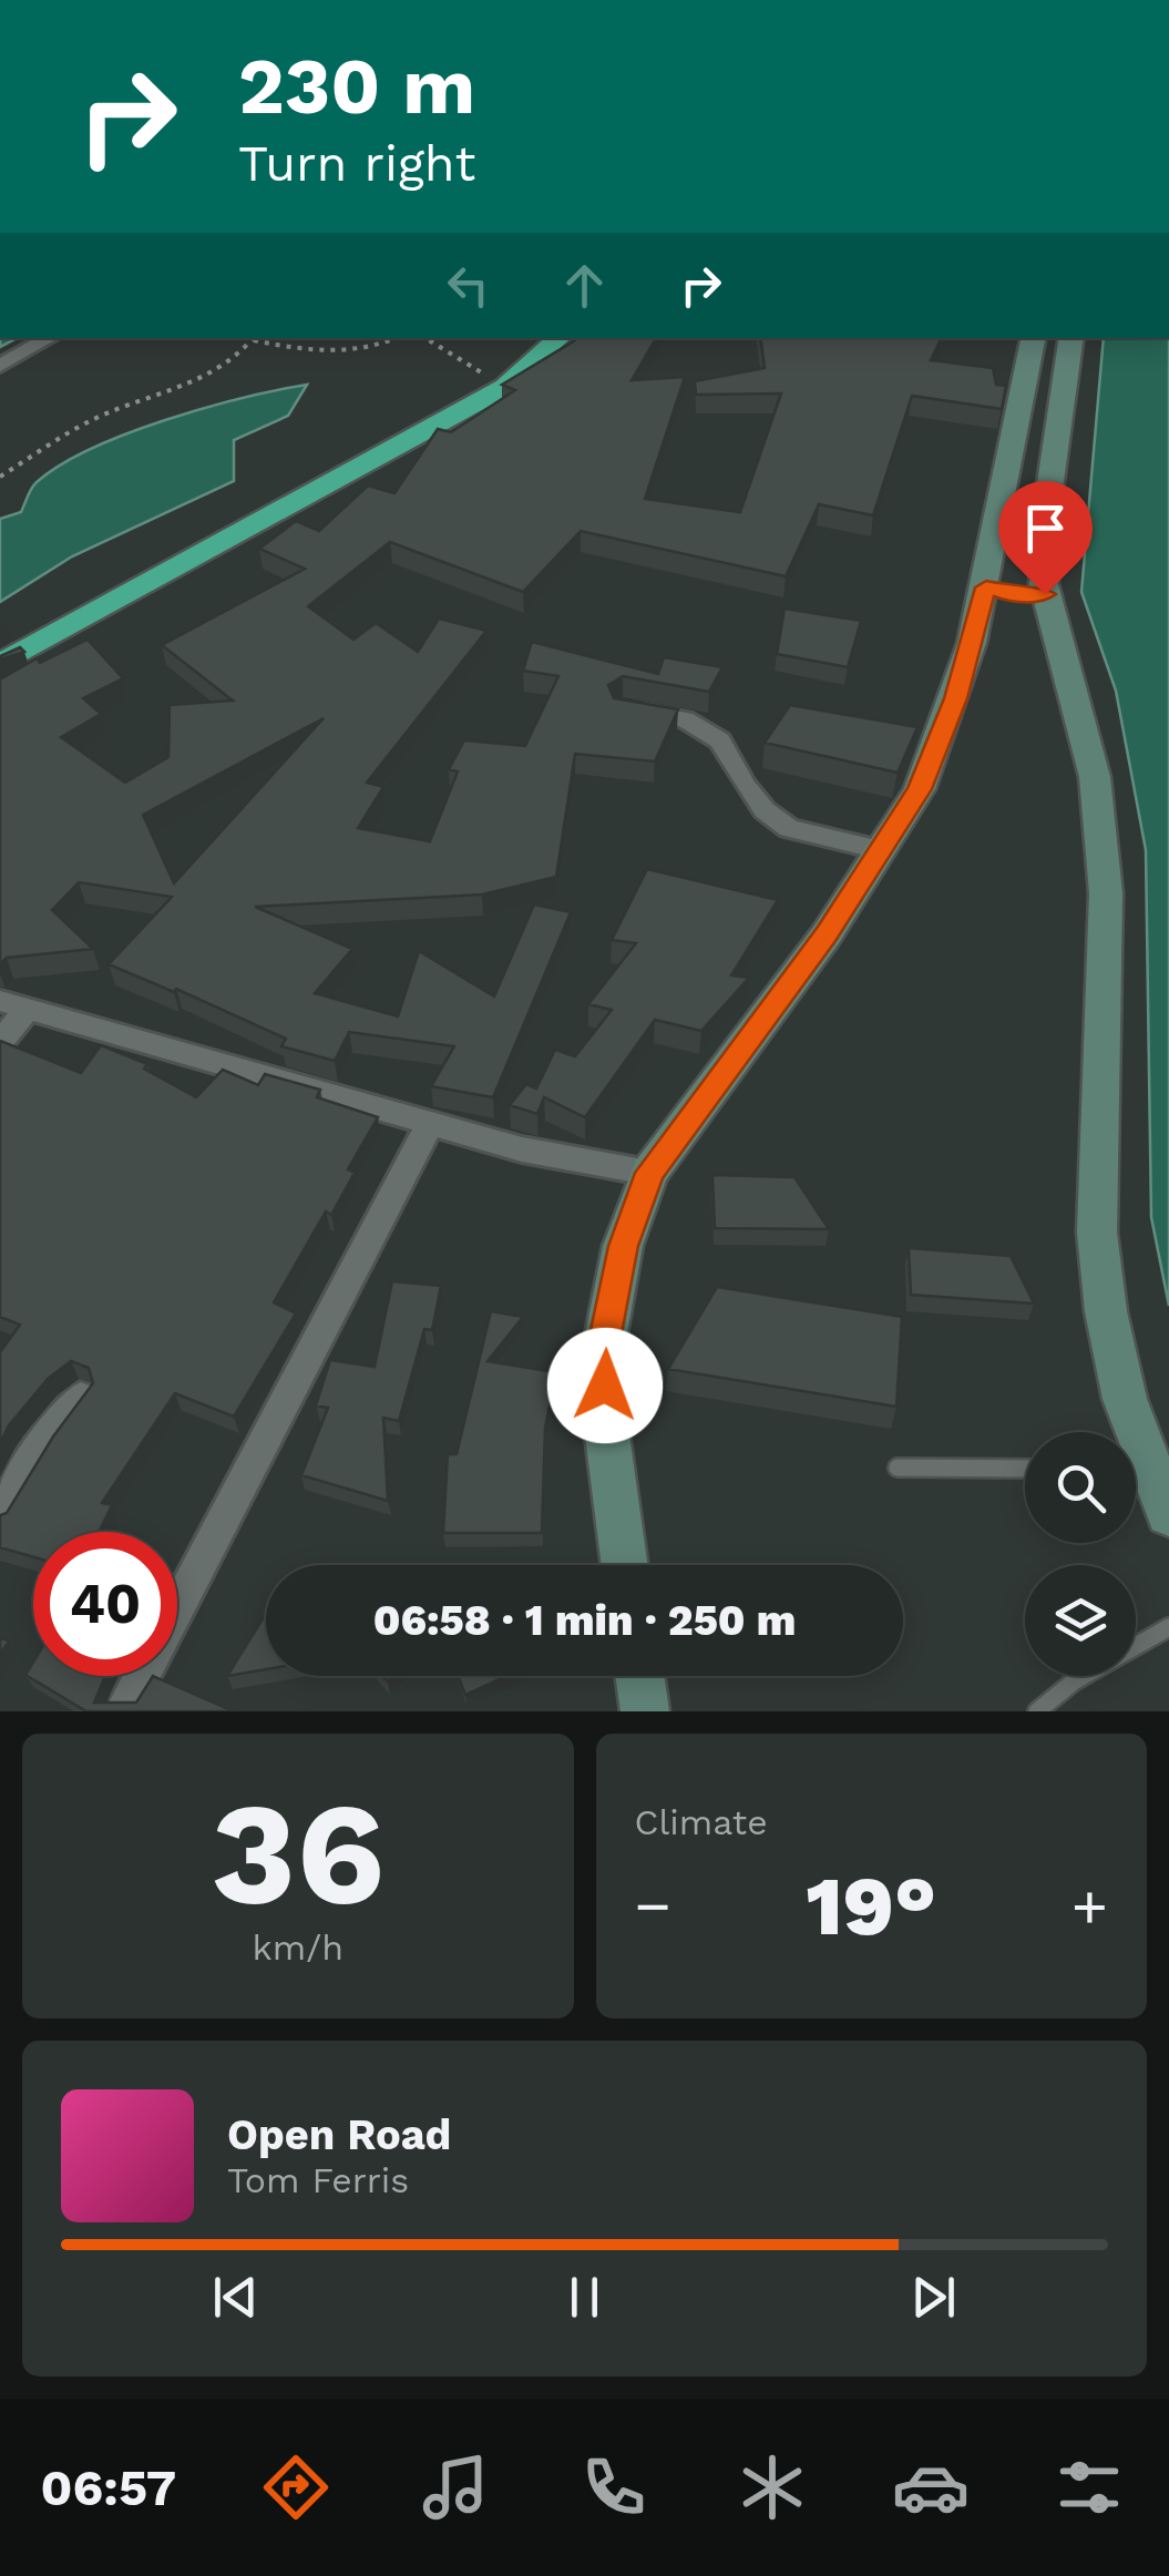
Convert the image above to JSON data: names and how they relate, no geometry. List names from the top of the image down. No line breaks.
{"page":{"turn":["230 m","Turn right"],"limit":"40","trip":"06:58 · 1 min · 250 m","tile":[["36","km/h"],"Climate"],"heat":["−","19°","+"],"song":["Open Road","Tom Ferris"],"tabs":"06:57"}}
